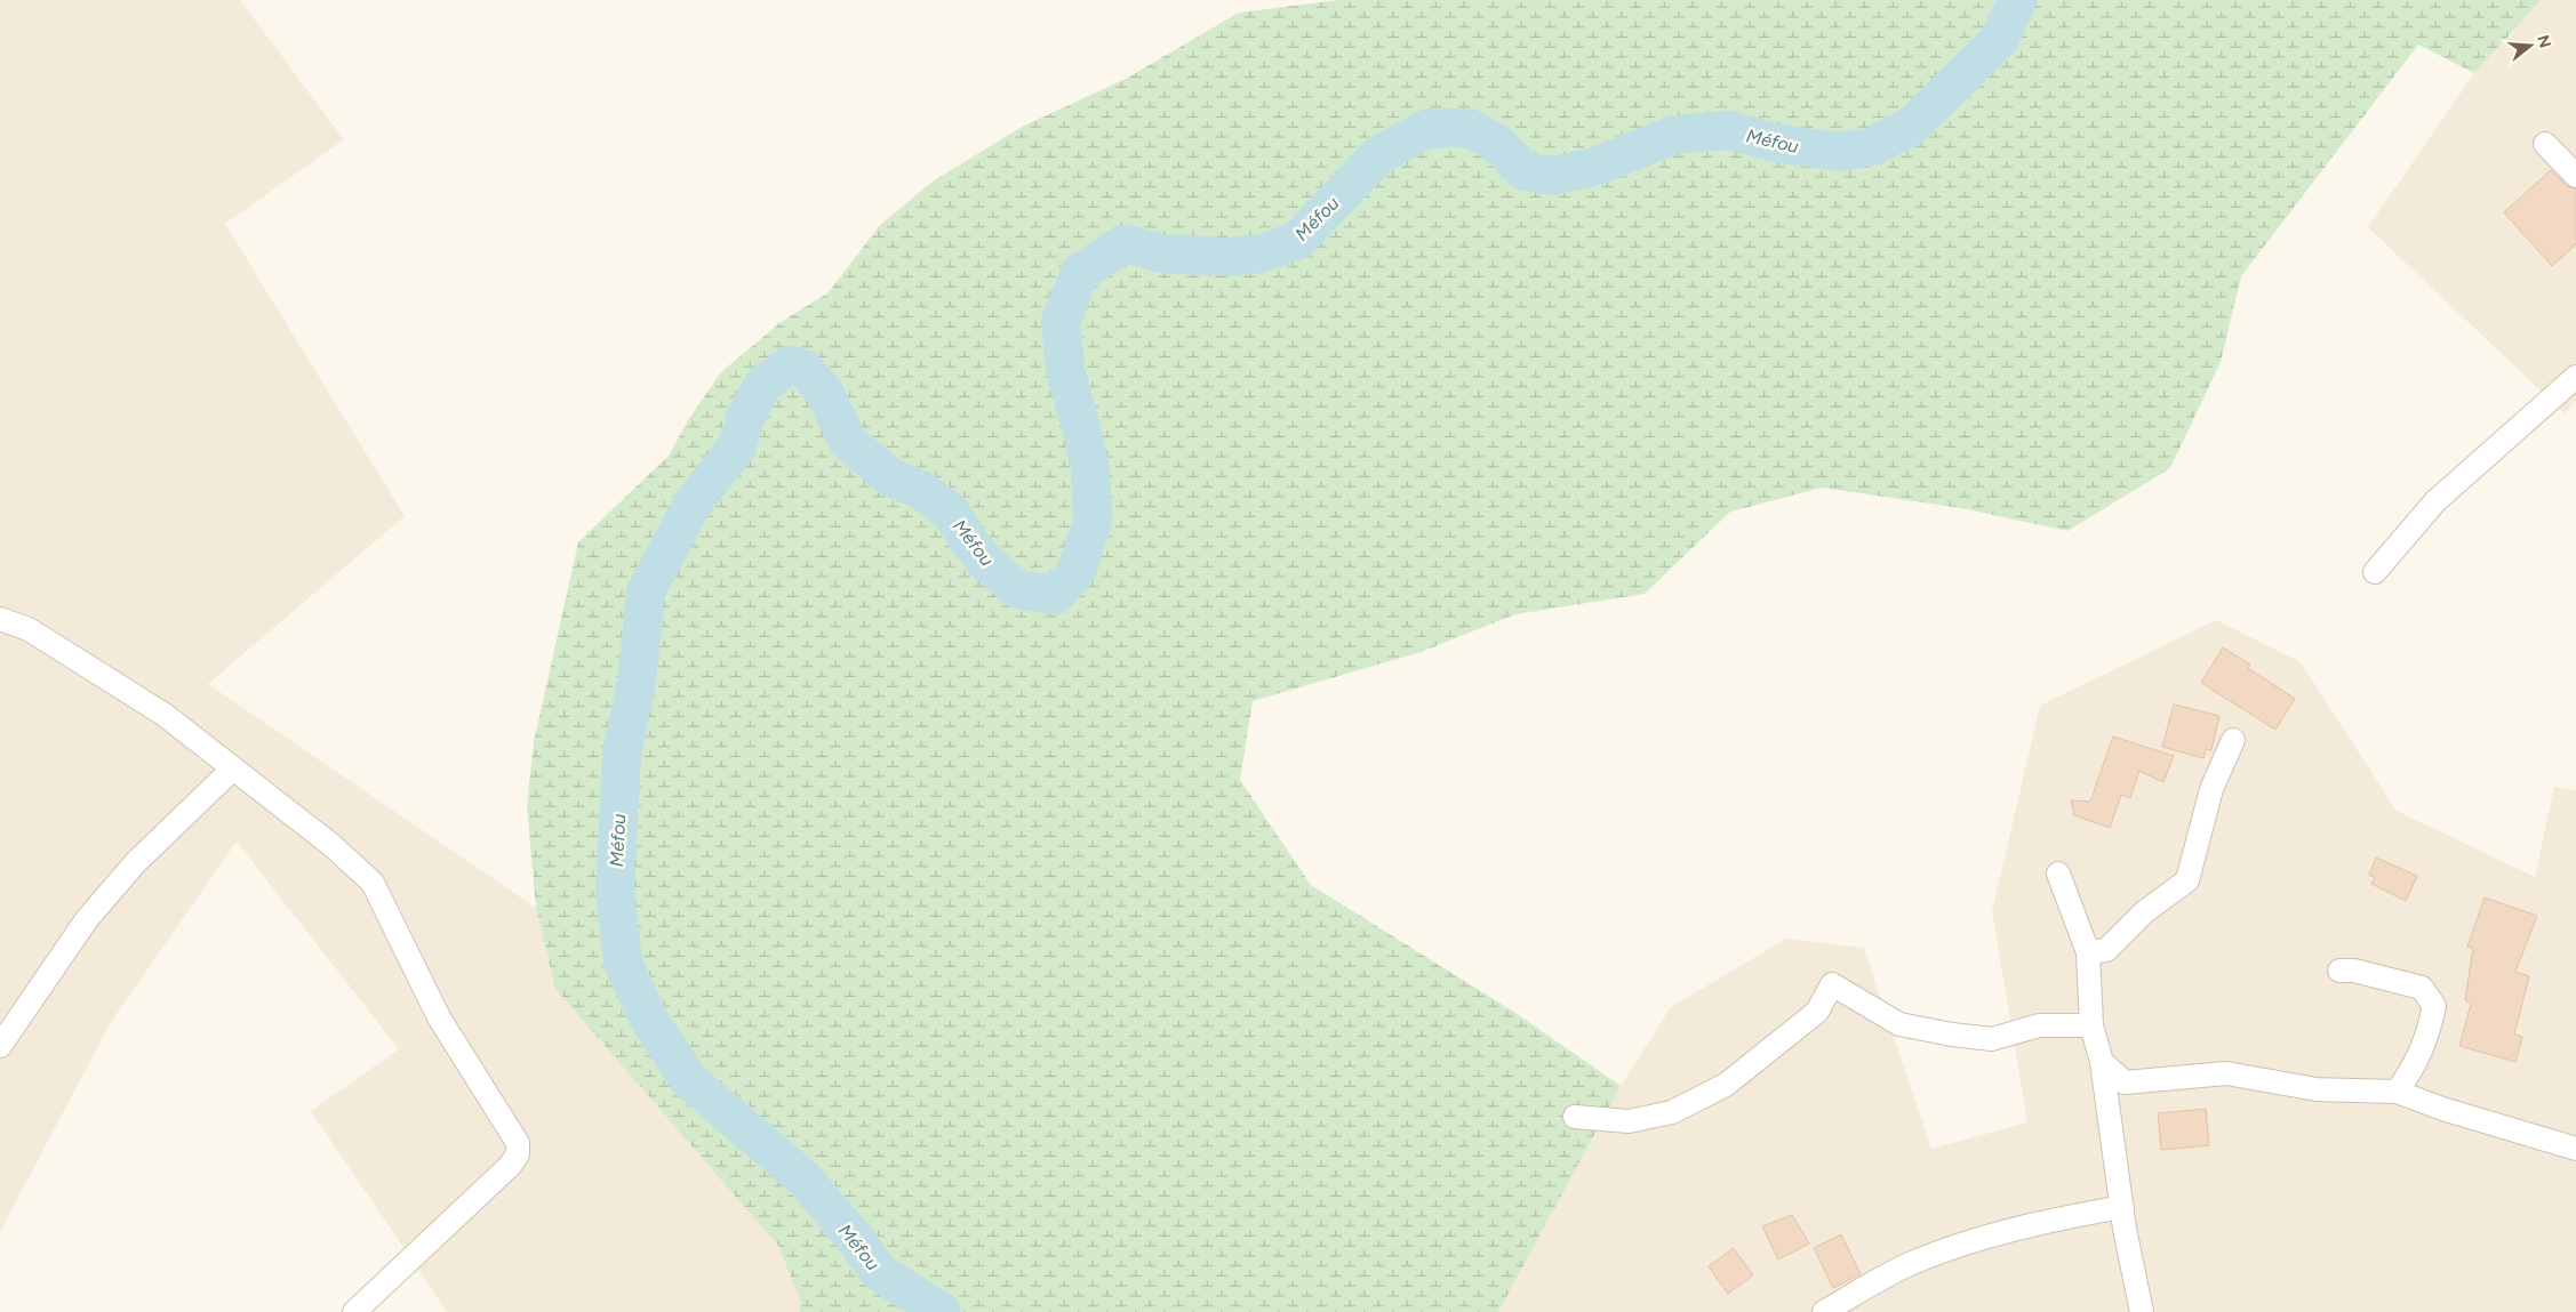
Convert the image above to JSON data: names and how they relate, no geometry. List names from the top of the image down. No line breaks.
{"water":["Méfou"],"north":"right"}
